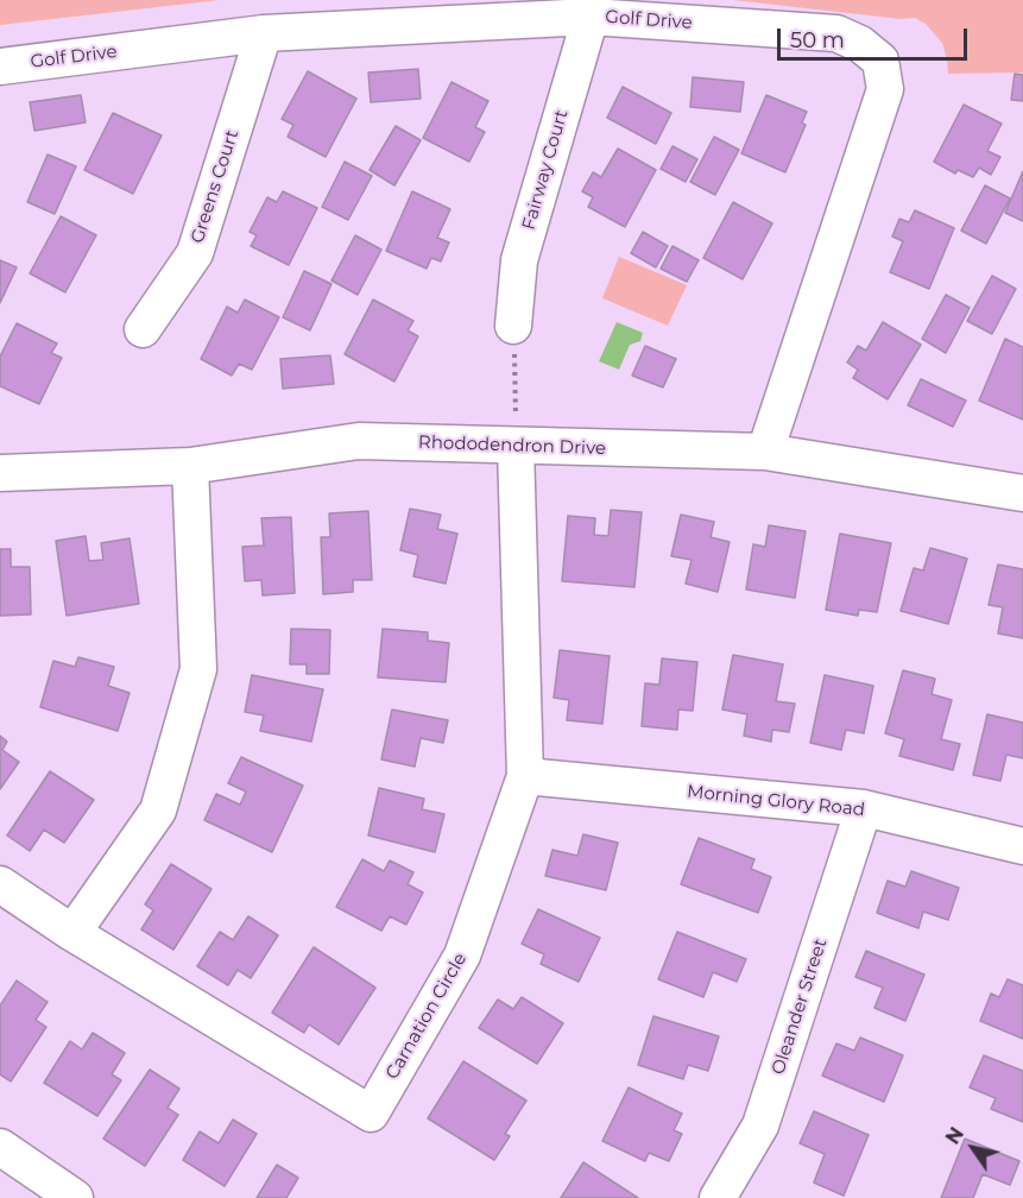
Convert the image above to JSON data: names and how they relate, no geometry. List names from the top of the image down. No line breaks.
{"streets":{"street":["Golf Drive","Fairway Court","Greens Court","Rhododendron Drive","Morning Glory Road","Oleander Street","Carnation Circle"]},"crossings":[["Golf Drive","Fairway Court"],["Golf Drive","Greens Court"],["Golf Drive","Rhododendron Drive"],["Rhododendron Drive","Carnation Circle"],["Morning Glory Road","Oleander Street"],["Morning Glory Road","Carnation Circle"]],"scale_bar":"50 m","north":"top left"}
